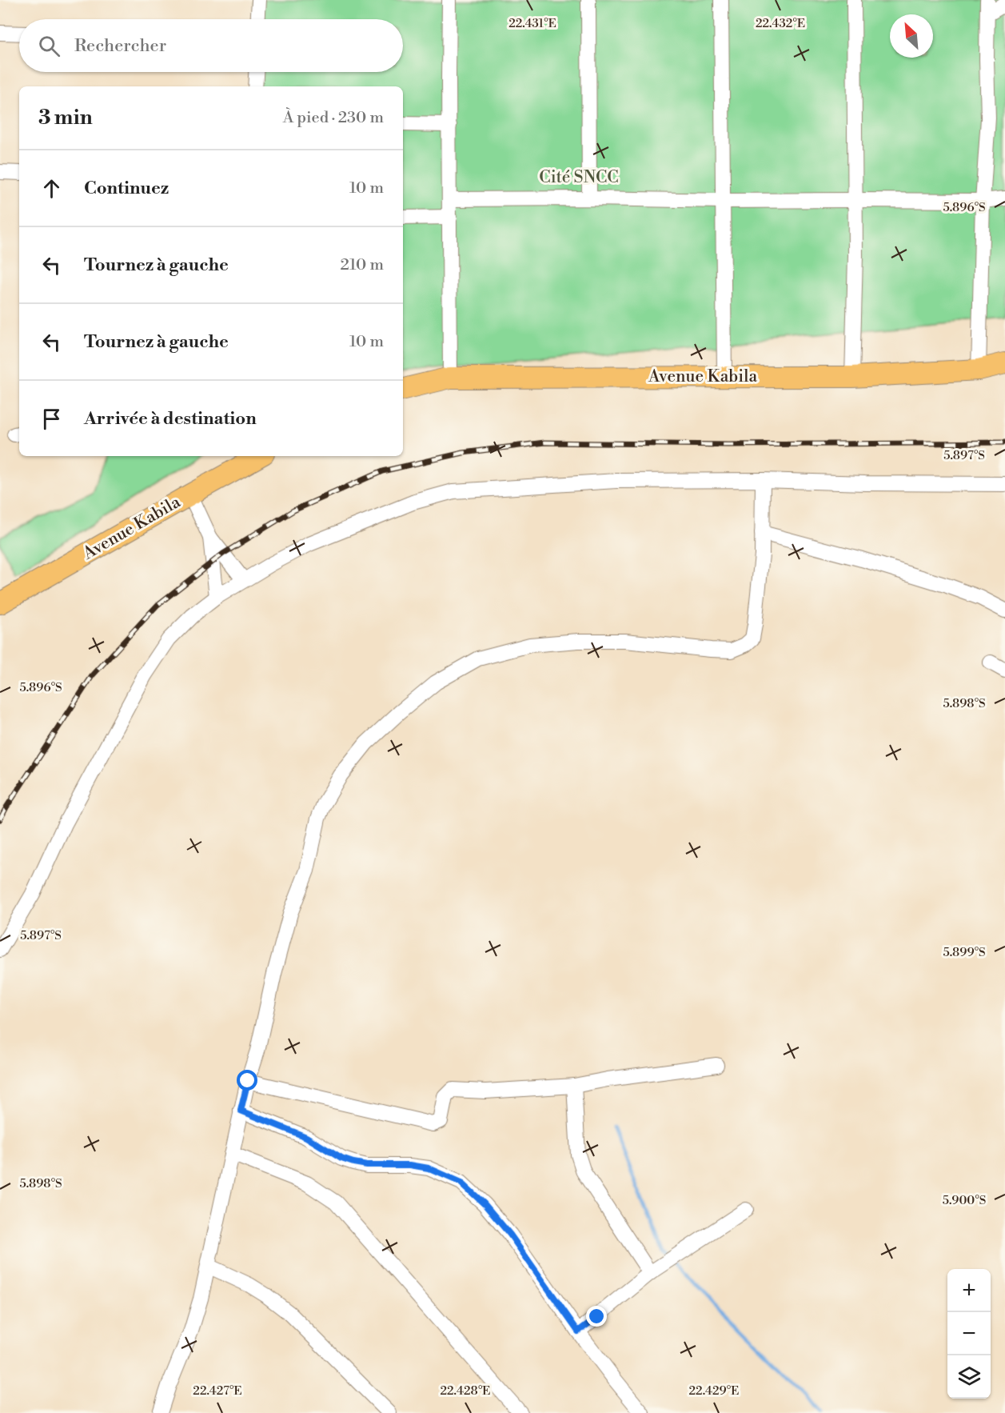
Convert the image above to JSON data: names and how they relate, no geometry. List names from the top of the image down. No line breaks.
{"streets":{"highway":["Avenue Kabila"]},"parks":["Cité SNCC"],"north":"top left","page":{"search":"Rechercher","heading":["3 min","À pied · 230 m"],"list":[["Continuez","10 m"],["Tournez à gauche","210 m"],["Tournez à gauche","10 m"],"Arrivée à destination"],"map_buttons":["+","−"]},"coordinates":["22.431°E","22.432°E","5.896°S","5.897°S","5.898°S","5.899°S","5.900°S","22.427°E","22.428°E","22.429°E"]}
